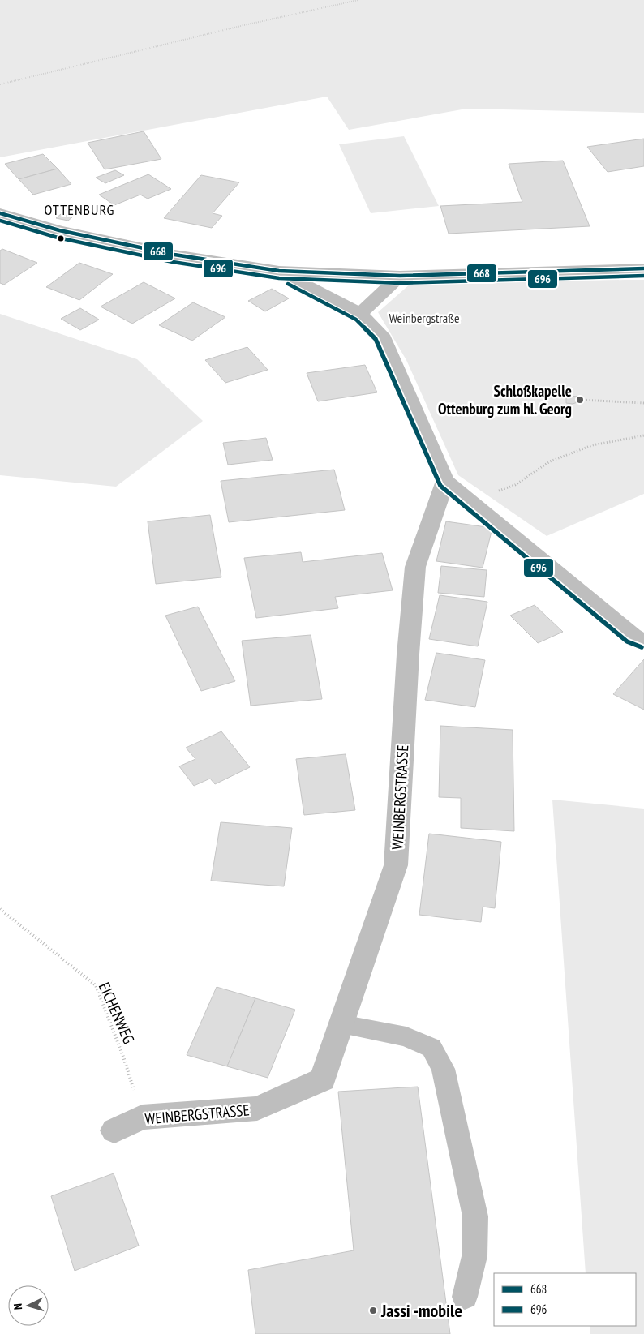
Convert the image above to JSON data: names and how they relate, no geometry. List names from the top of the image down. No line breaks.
{"streets":{"street":["WEINBERGSTRASSE"],"path":["EICHENWEG"]},"crossings":[["WEINBERGSTRASSE","EICHENWEG"]],"districts":["OTTENBURG"],"parks":["Weinbergstraße"],"places":["Schloßkapelle Ottenburg zum hl. Georg","Jassi -mobile"],"lines":["transit line 668","transit line 696"],"legend":["668","696"],"north":"left"}
